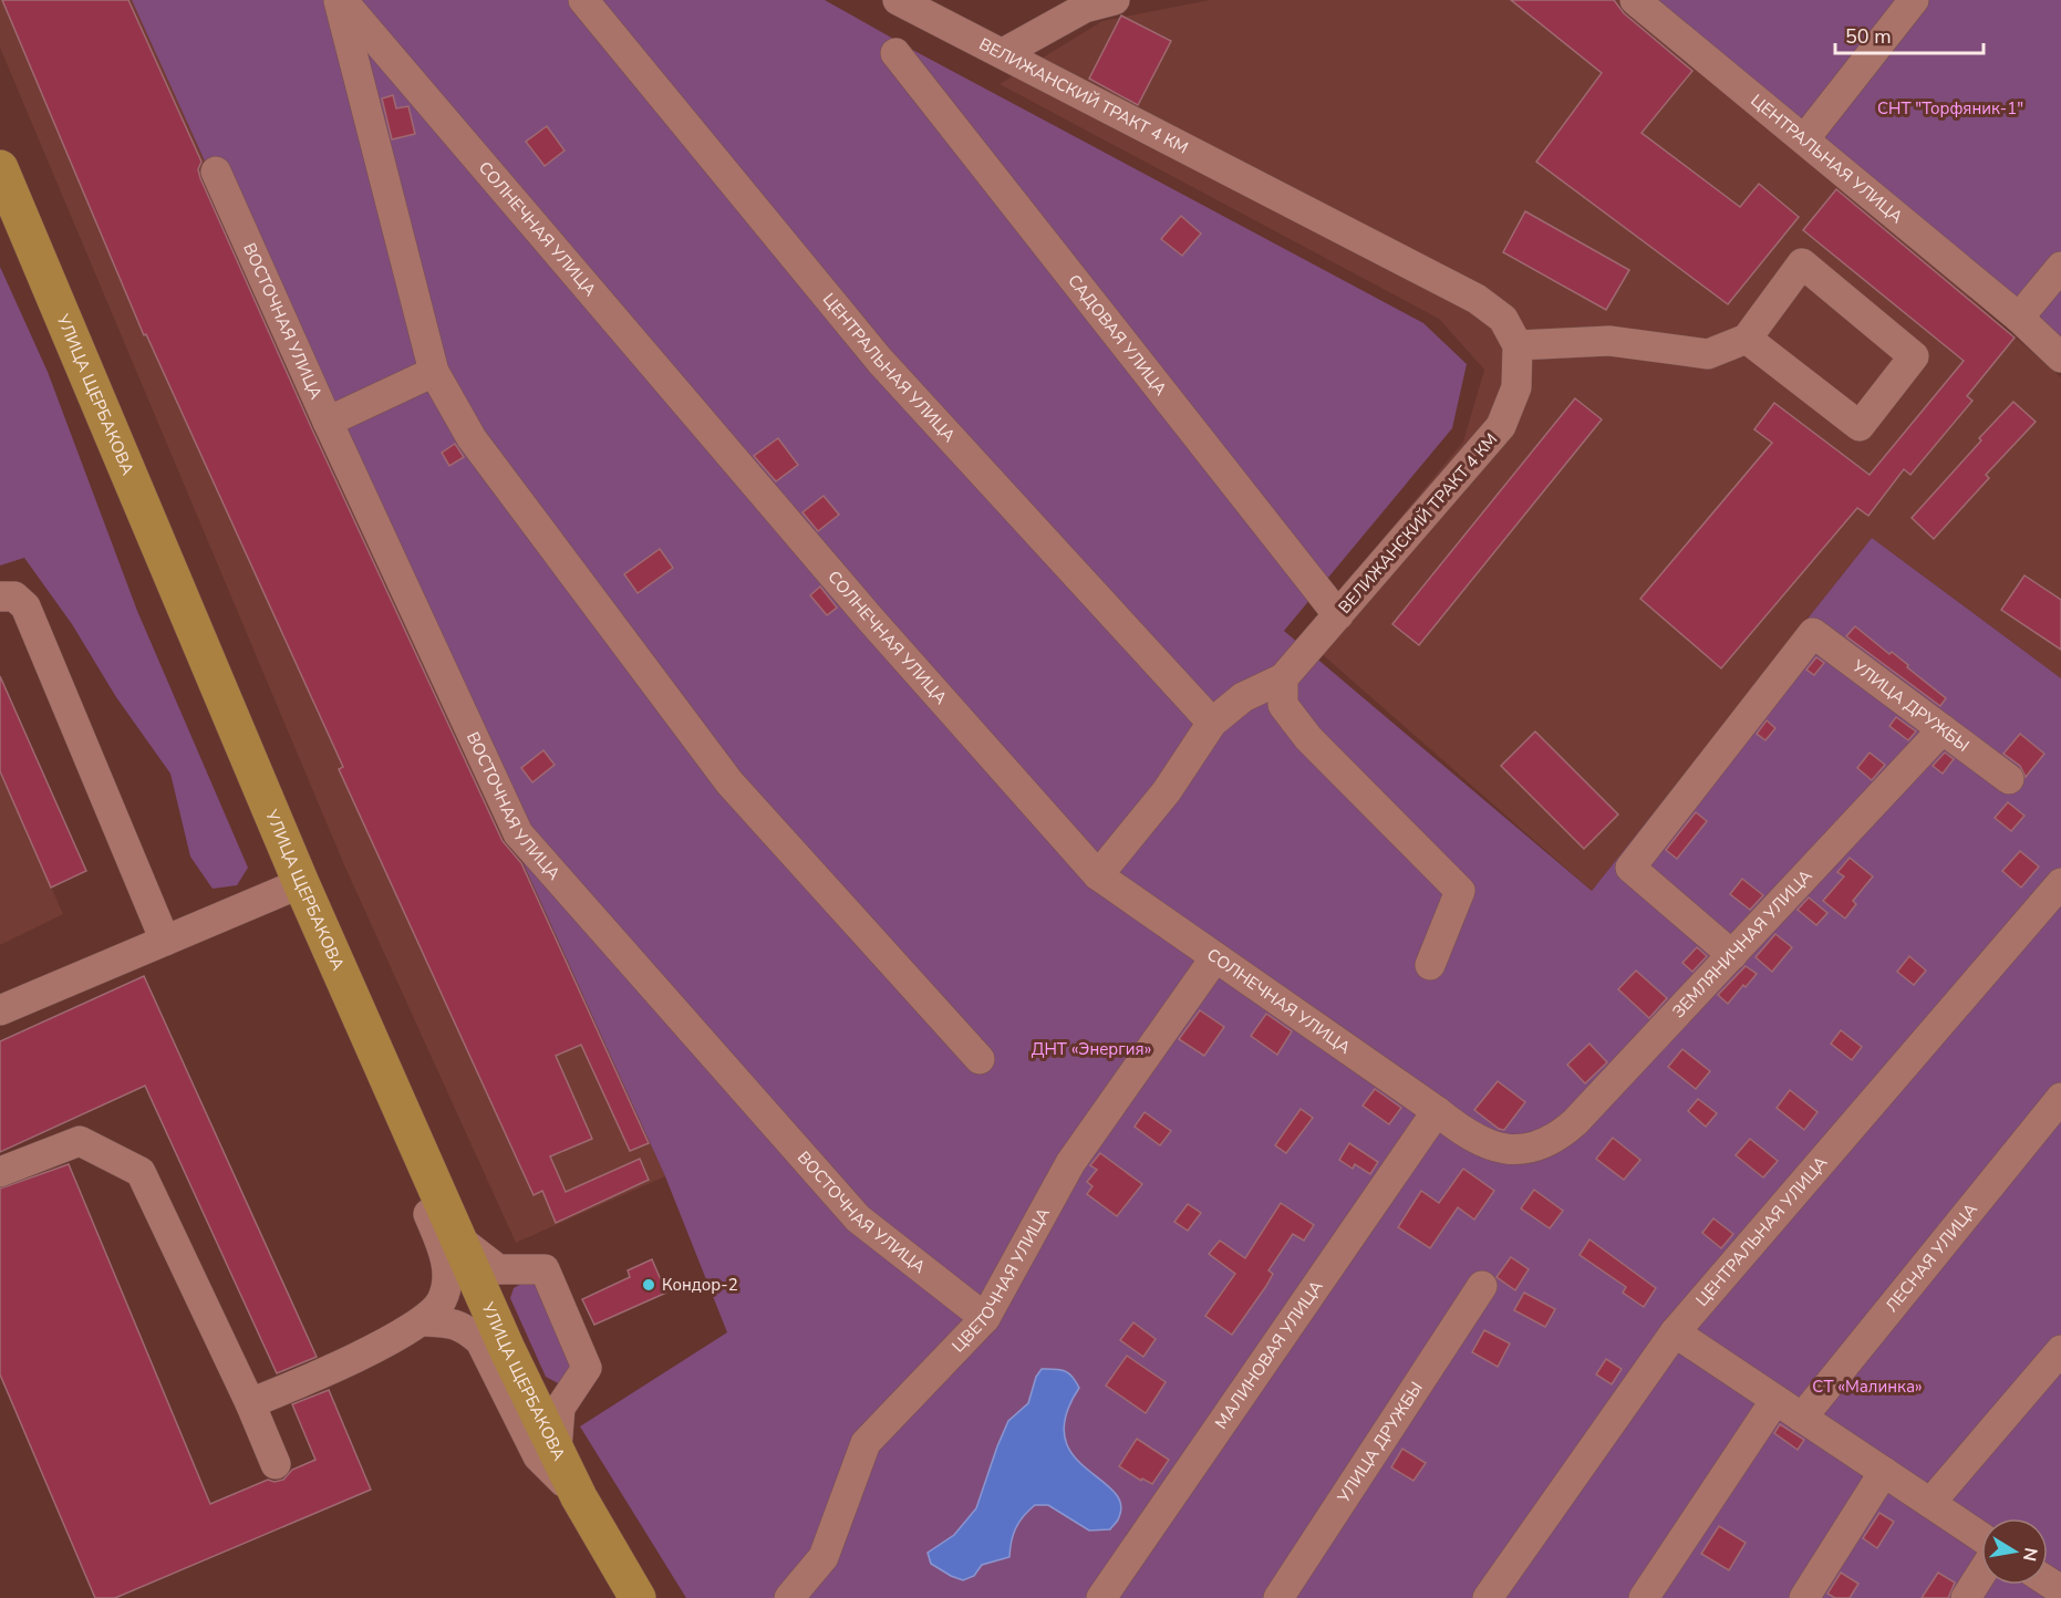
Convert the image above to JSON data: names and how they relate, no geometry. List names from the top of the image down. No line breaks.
{"streets":{"main road":["УЛИЦА ЩЕРБАКОВА"],"street":["ВЕЛИЖАНСКИЙ ТРАКТ 4 КМ","ЦЕНТРАЛЬНАЯ УЛИЦА","СОЛНЕЧНАЯ УЛИЦА","ВОСТОЧНАЯ УЛИЦА","САДОВАЯ УЛИЦА","УЛИЦА ДРУЖБЫ","ЗЕМЛЯНИЧНАЯ УЛИЦА","ЛЕСНАЯ УЛИЦА","ЦВЕТОЧНАЯ УЛИЦА","МАЛИНОВАЯ УЛИЦА"]},"crossings":[["ВЕЛИЖАНСКИЙ ТРАКТ 4 КМ","САДОВАЯ УЛИЦА"],["СОЛНЕЧНАЯ УЛИЦА","ЗЕМЛЯНИЧНАЯ УЛИЦА"],["СОЛНЕЧНАЯ УЛИЦА","ЦВЕТОЧНАЯ УЛИЦА"],["СОЛНЕЧНАЯ УЛИЦА","МАЛИНОВАЯ УЛИЦА"],["ВОСТОЧНАЯ УЛИЦА","ЦВЕТОЧНАЯ УЛИЦА"],["УЛИЦА ДРУЖБЫ","ЗЕМЛЯНИЧНАЯ УЛИЦА"]],"parks":["СНТ \"Торфяник-1\"","ДНТ «Энергия»","CТ «Малинка»"],"places":["Кондор-2"],"scale_bar":"50 m","north":"right"}
